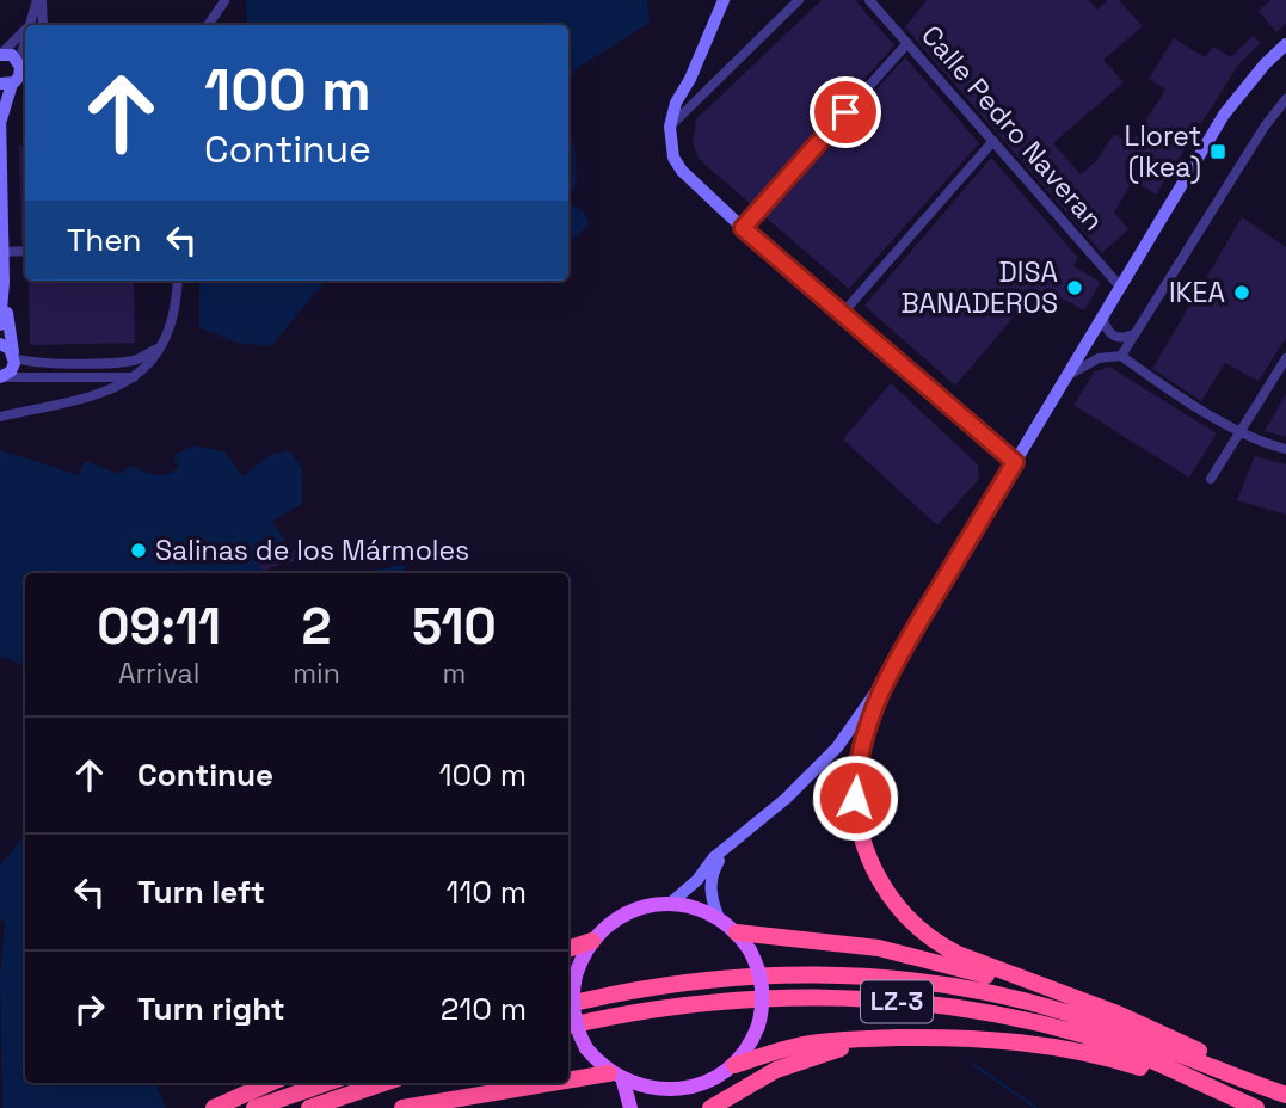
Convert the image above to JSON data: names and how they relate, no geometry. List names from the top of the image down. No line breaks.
{"streets":{"highway":["LZ-3"],"street":["Calle Pedro Naveran"]},"places":{"transit":["Lloret (Ikea)"],"other":["DISA BANADEROS","IKEA","Salinas de los Mármoles"]},"page":{"turn":["100 m","Continue"],"then":"Then","eta":["09:11","Arrival","2","min","510","m"],"list":[{"name":"Continue","value":"100 m"},{"name":"Turn left","value":"110 m"},{"name":"Turn right","value":"210 m"}]}}
